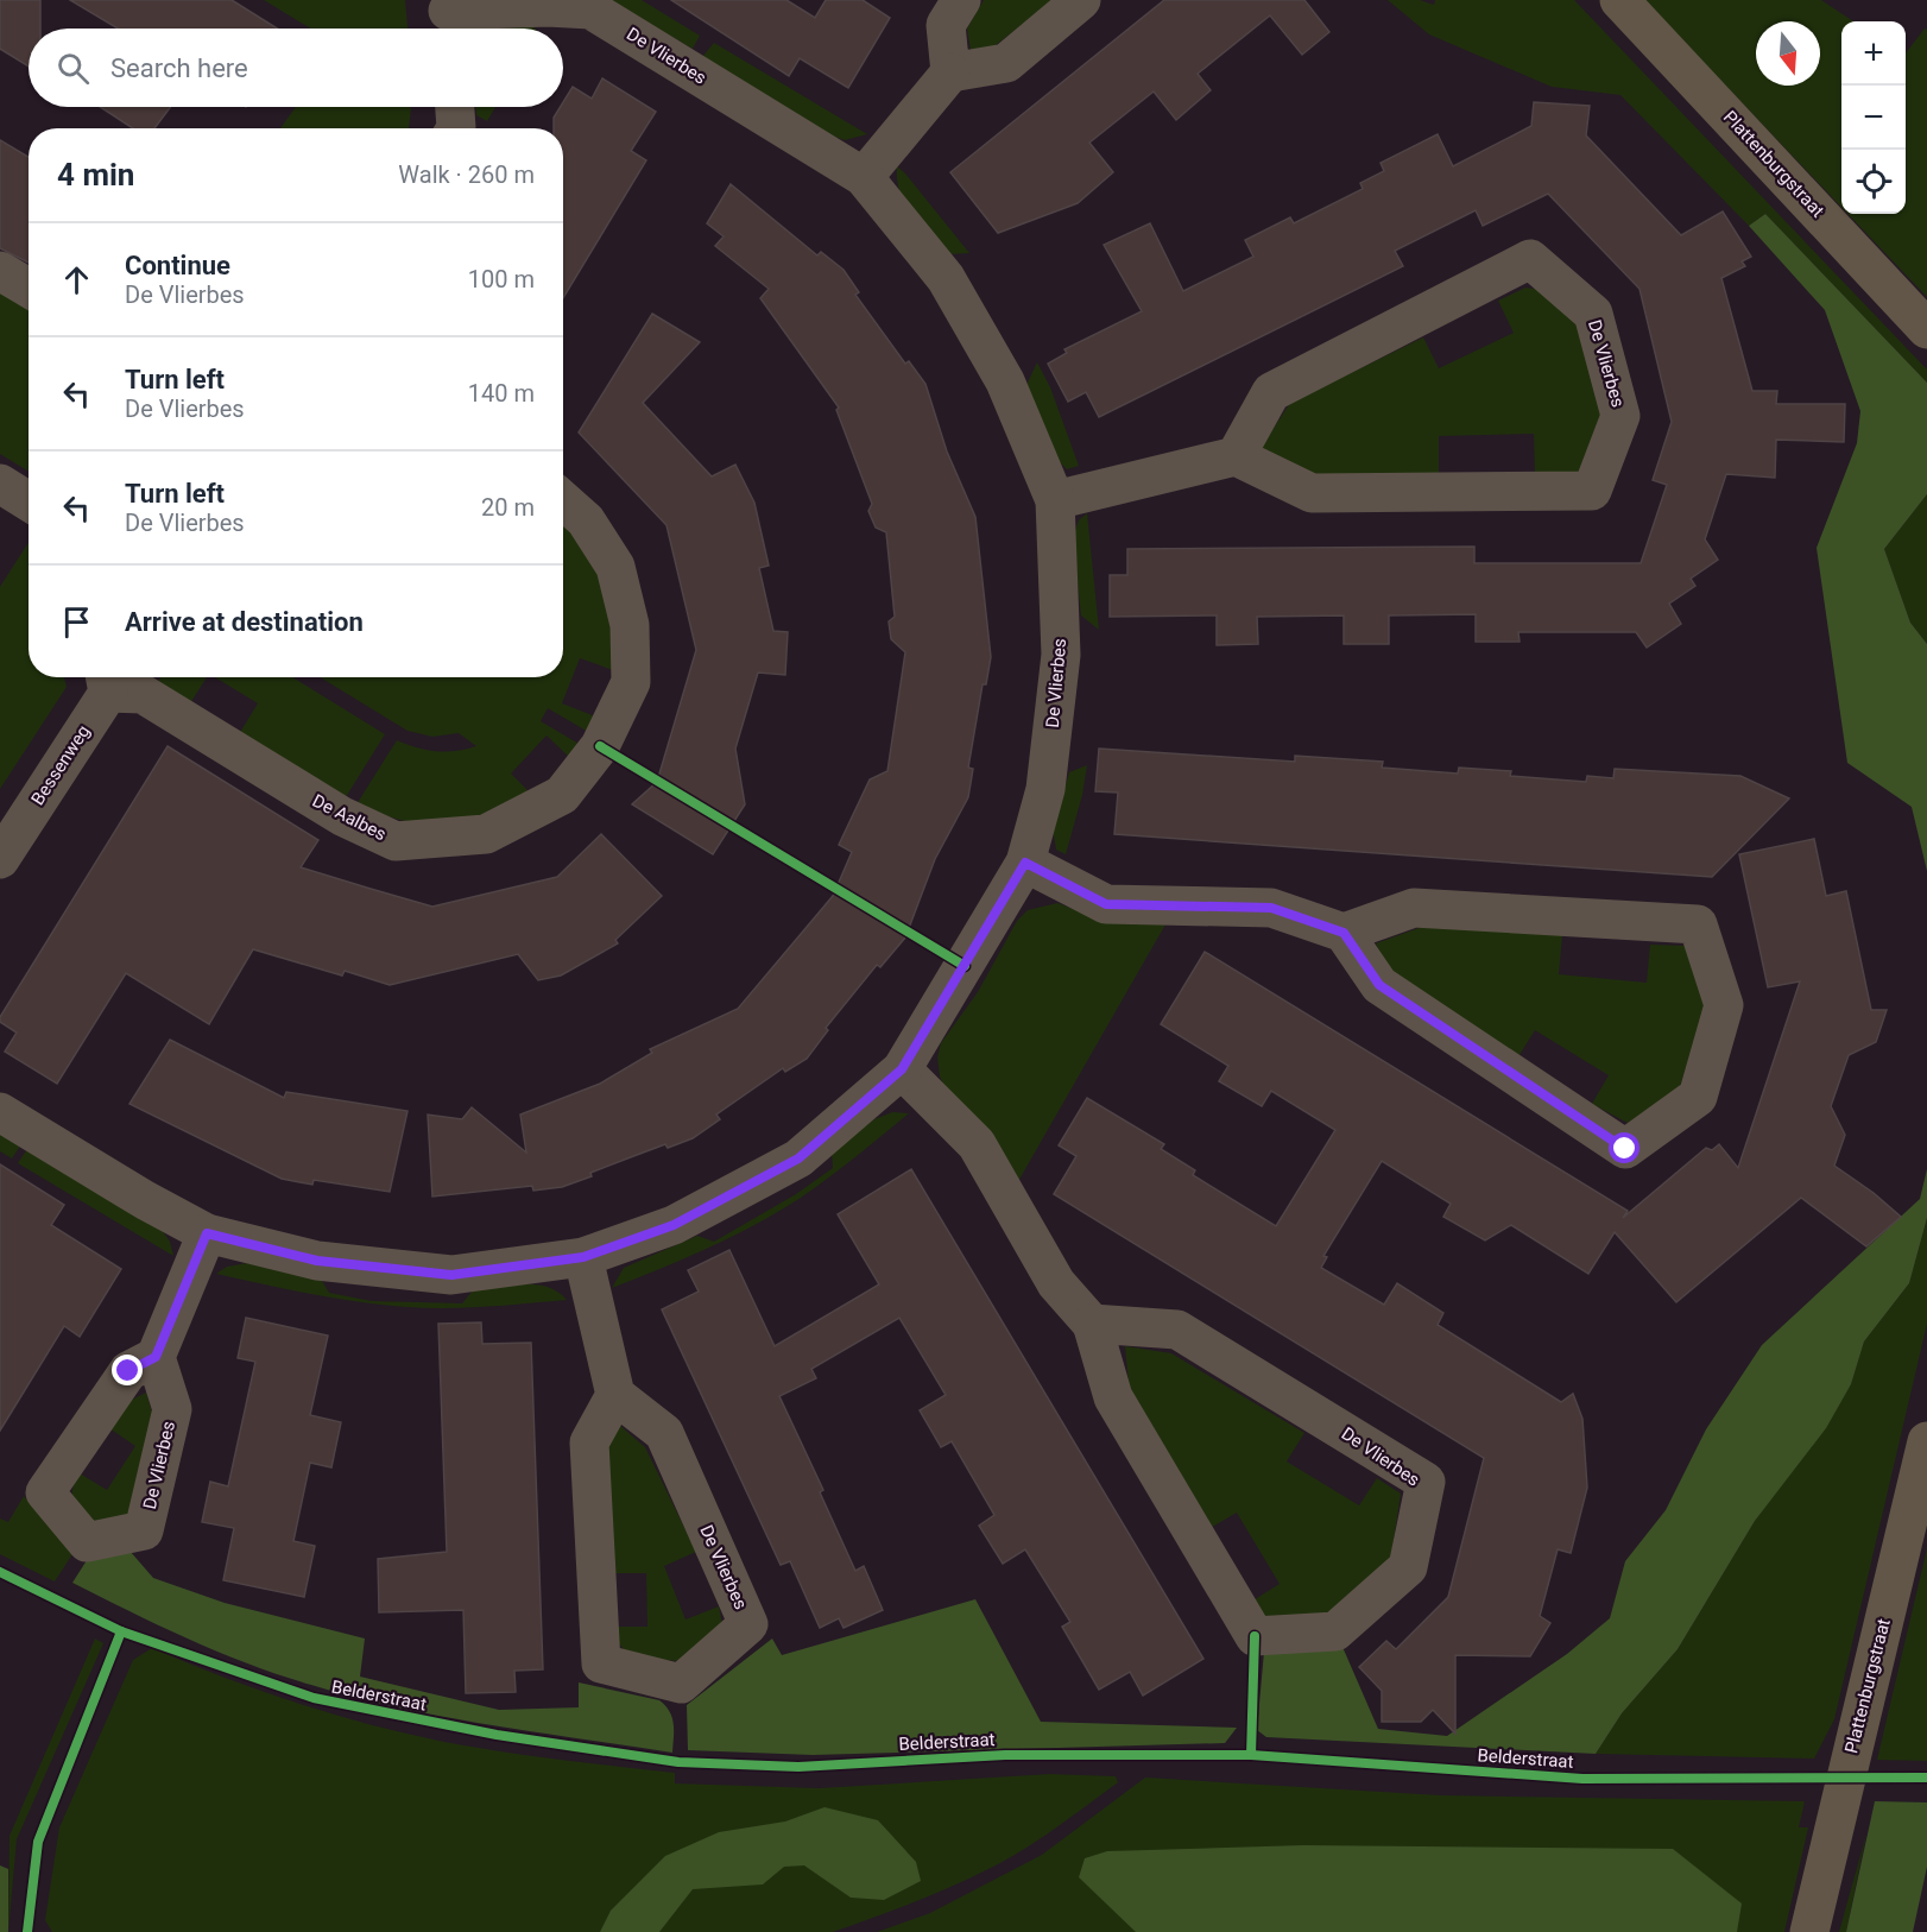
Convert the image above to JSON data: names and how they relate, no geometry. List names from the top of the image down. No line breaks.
{"streets":{"street":["De Vlierbes","Plattenburgstraat","Bessenweg","De Aalbes"],"cycle path":["Belderstraat"]},"crossings":[["Bessenweg","De Aalbes"]],"north":"bottom","page":{"map_buttons":["+","−"],"search":"Search here","heading":["4 min","Walk · 260 m"],"list":[["Continue","De Vlierbes","100 m"],["Turn left","De Vlierbes","140 m"],["Turn left","De Vlierbes","20 m"],"Arrive at destination"]}}
